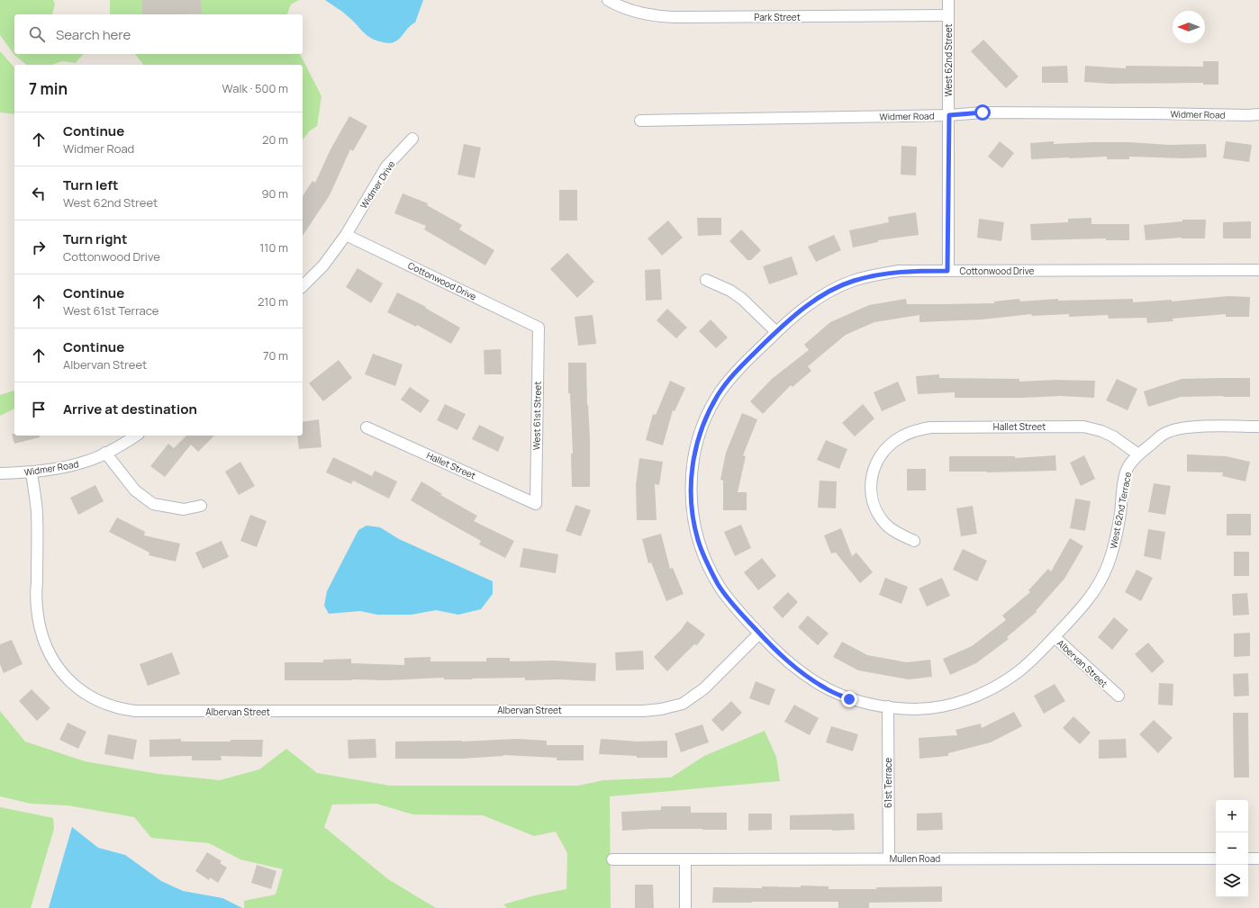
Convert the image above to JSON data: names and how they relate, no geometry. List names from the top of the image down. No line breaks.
{"streets":{"street":["Park Street","West 62nd Street","Widmer Road","Widmer Drive","Cottonwood Drive","West 61st Street","Hallet Street","West 62nd Terrace","Albervan Street","61st Terrace","Mullen Road"]},"crossings":[["Park Street","West 62nd Street"],["West 62nd Street","Widmer Road"],["West 62nd Street","Cottonwood Drive"],["Widmer Road","Albervan Street"],["Widmer Drive","Cottonwood Drive"],["Cottonwood Drive","West 61st Street"],["Cottonwood Drive","Albervan Street"],["West 61st Street","Hallet Street"],["Hallet Street","West 62nd Terrace"],["West 62nd Terrace","Albervan Street"],["Albervan Street","61st Terrace"],["61st Terrace","Mullen Road"]],"north":"left","page":{"search":"Search here","heading":["7 min","Walk · 500 m"],"list":[["Continue","Widmer Road","20 m"],["Turn left","West 62nd Street","90 m"],["Turn right","Cottonwood Drive","110 m"],["Continue","West 61st Terrace","210 m"],["Continue","Albervan Street","70 m"],"Arrive at destination"],"map_buttons":["+","−"]}}
